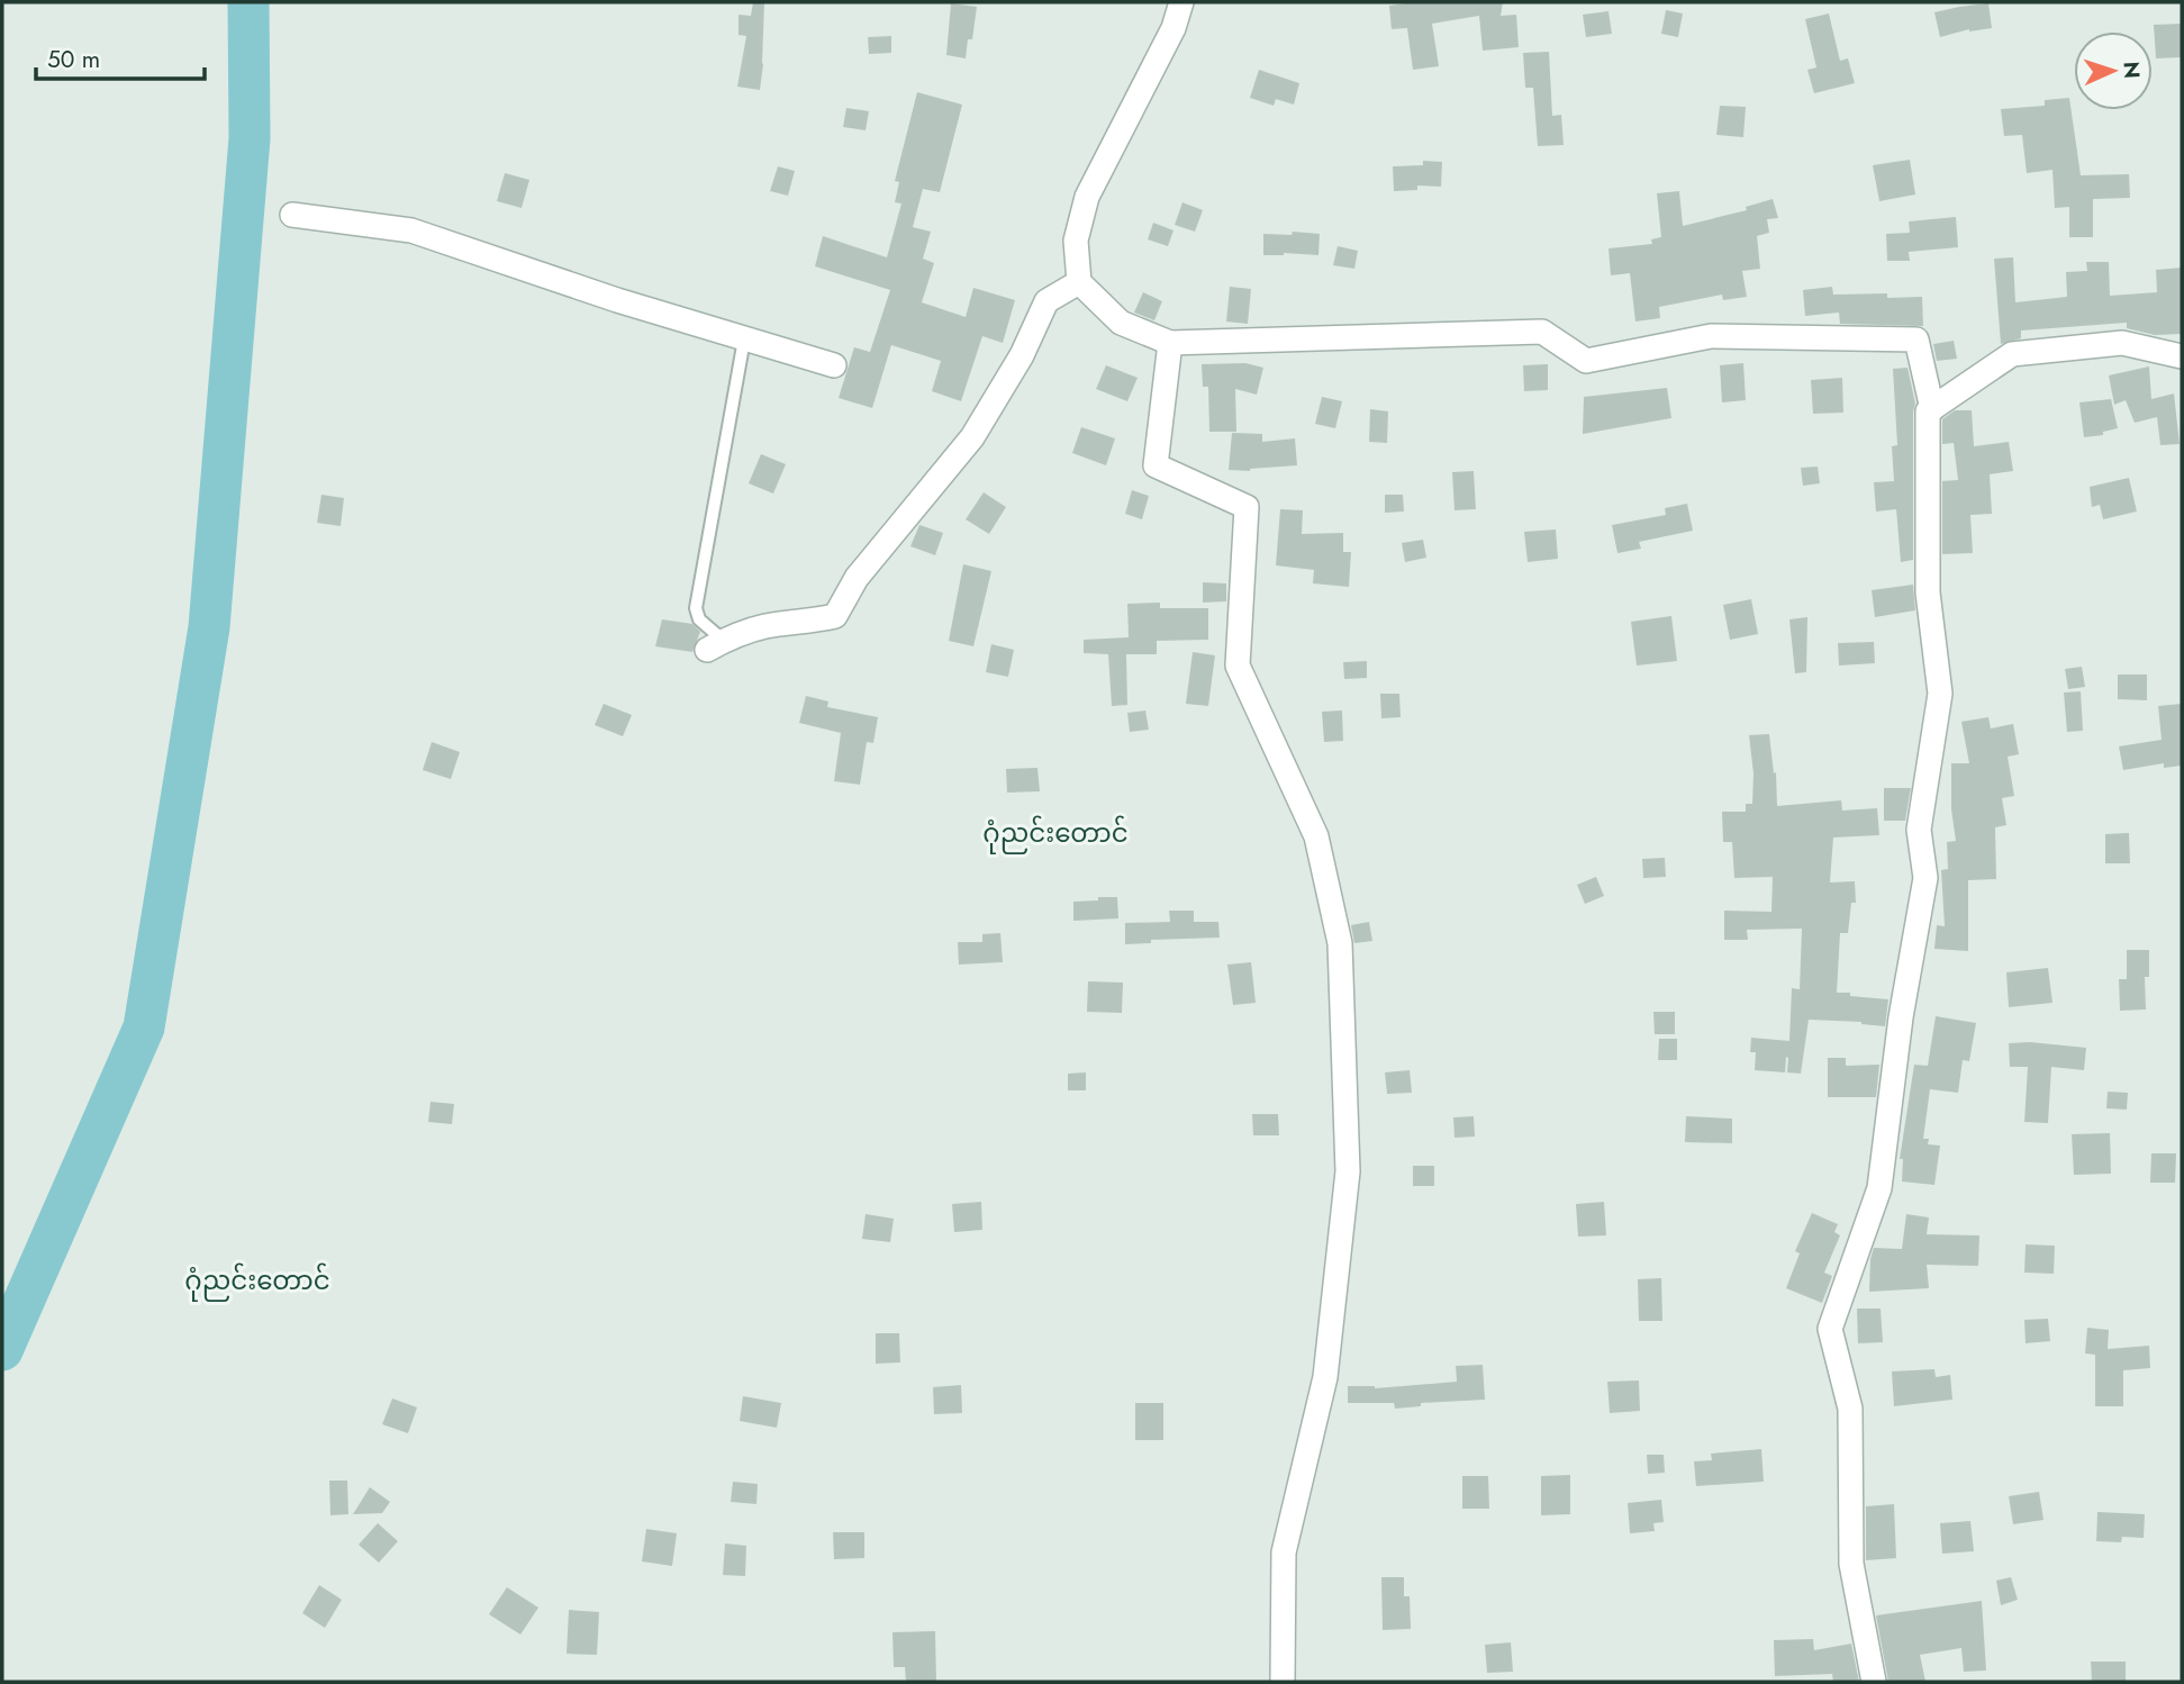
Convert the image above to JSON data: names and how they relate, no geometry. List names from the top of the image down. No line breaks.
{"districts":["ဂုံညင်းတောင်","ဂုံညင်းတောင်"],"scale_bar":"50 m","north":"right"}
